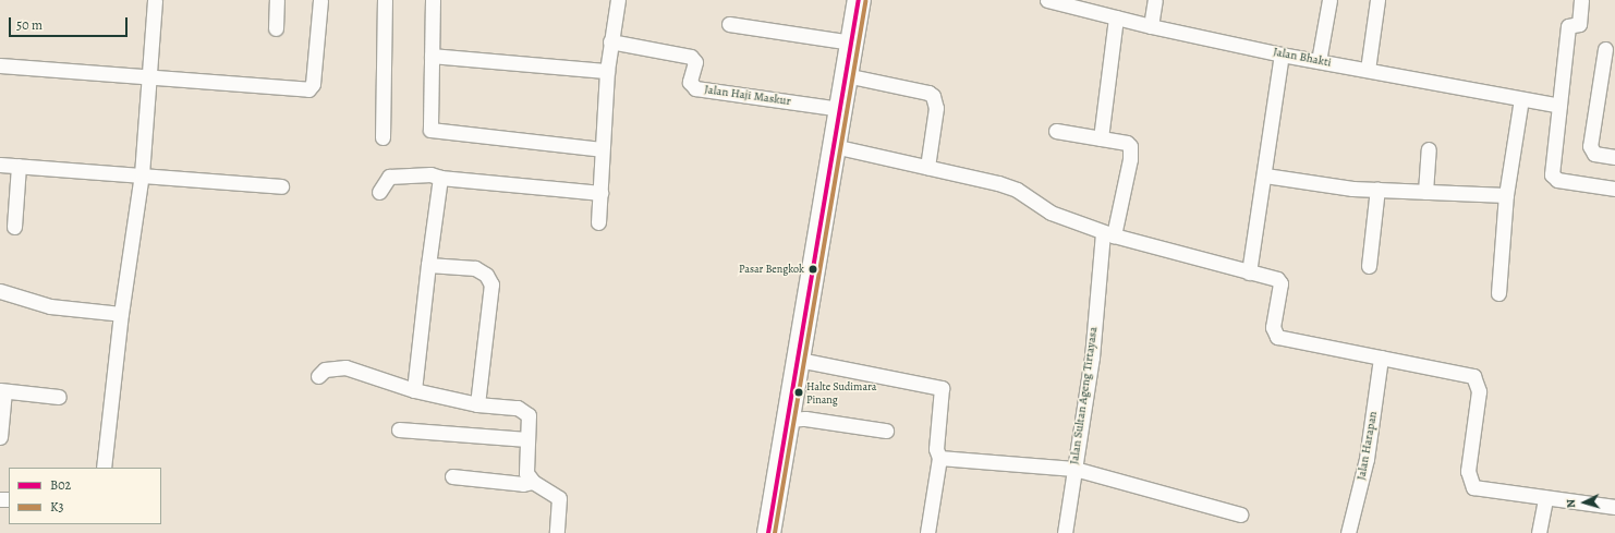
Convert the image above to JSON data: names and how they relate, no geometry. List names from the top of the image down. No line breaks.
{"streets":{"street":["Jalan Bhakti","Jalan Haji Maskur","Jalan Sultan Ageng Tirtayasa","Jalan Harapan"]},"places":["Pasar Bengkok","Halte Sudimara Pinang"],"lines":["transit line B02","transit line K3"],"legend":["B02","K3"],"scale_bar":"50 m","north":"left"}
